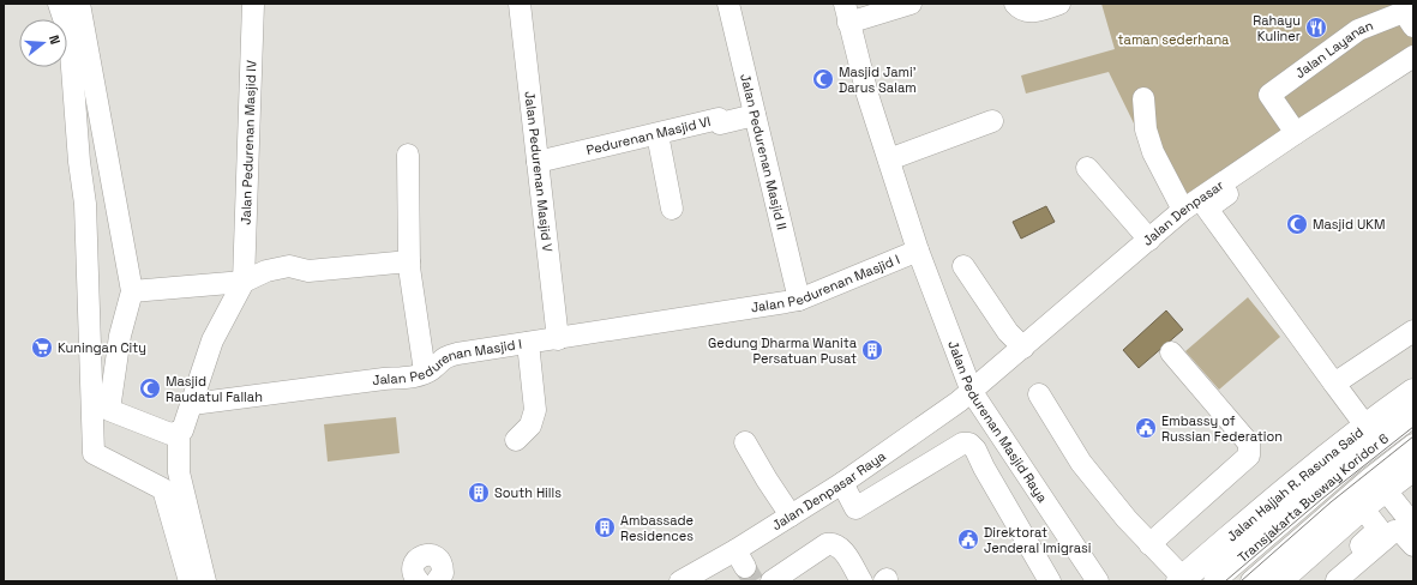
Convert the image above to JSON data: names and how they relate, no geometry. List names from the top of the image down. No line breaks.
{"streets":{"main road":["Jalan Hajjah R. Rasuna Said"],"street":["Jalan Layanan","Pedurenan Masjid VI","Jalan Pedurenan Masjid IV","Jalan Pedurenan Masjid II","Jalan Pedurenan Masjid V","Jalan Denpasar","Jalan Pedurenan Masjid I","Jalan Pedurenan Masjid Raya","Jalan Denpasar Raya","Transjakarta Busway Koridor 6"]},"crossings":[["Jalan Layanan","Jalan Denpasar"],["Pedurenan Masjid VI","Jalan Pedurenan Masjid II"],["Pedurenan Masjid VI","Jalan Pedurenan Masjid V"],["Jalan Pedurenan Masjid IV","Jalan Pedurenan Masjid I"],["Jalan Pedurenan Masjid II","Jalan Pedurenan Masjid I"],["Jalan Pedurenan Masjid V","Jalan Pedurenan Masjid I"],["Jalan Denpasar","Jalan Pedurenan Masjid Raya"],["Jalan Denpasar","Jalan Denpasar Raya"],["Jalan Pedurenan Masjid I","Jalan Pedurenan Masjid Raya"],["Jalan Pedurenan Masjid Raya","Jalan Denpasar Raya"]],"parks":["taman sederhana"],"places":{"restaurant":["Rahayu Kuliner"],"mosque":["Masjid Jami' Darus Salam","Masjid UKM","Masjid Raudatul Fallah"],"supermarket":["Kuningan City"],"building":["Gedung Dharma Wanita Persatuan Pusat","South Hills","Ambassade Residences"],"public building":["Embassy of Russian Federation","Direktorat Jenderal Imigrasi"]},"north":"right"}
